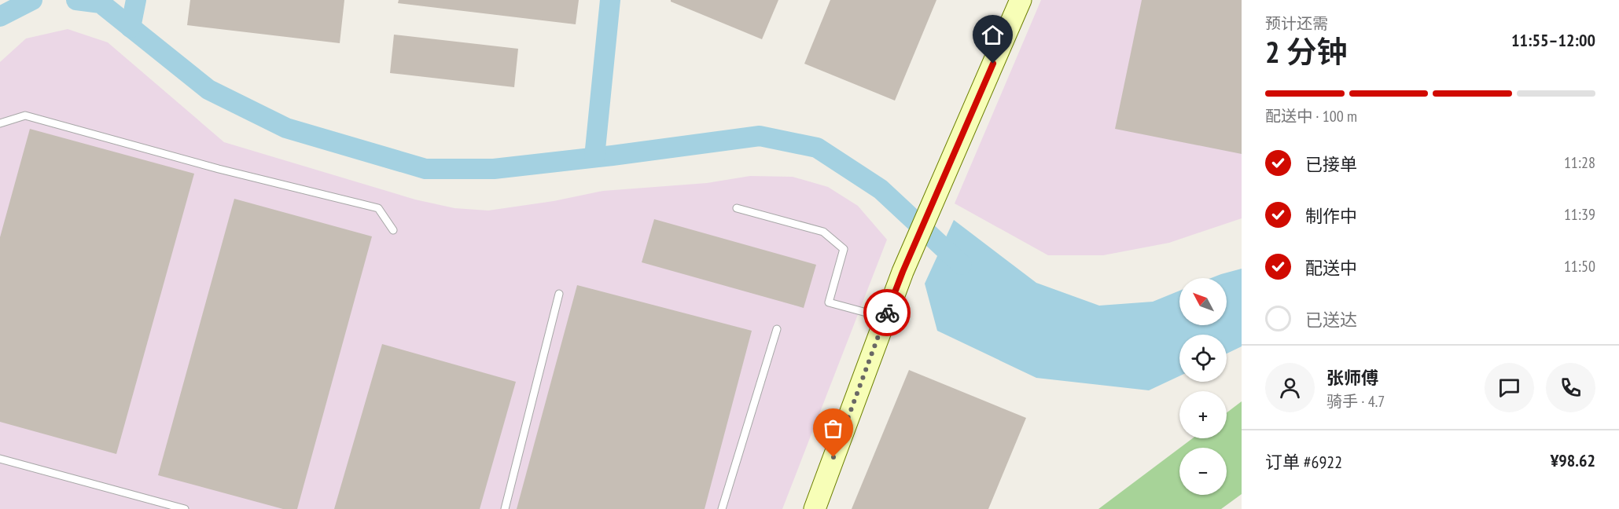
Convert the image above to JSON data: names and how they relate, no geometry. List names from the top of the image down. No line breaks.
{"north":"top left","page":{"heading":["2 分钟","预计还需","11:55–12:00"],"panel":["张师傅","骑手 · 4.7","订单 #6922","¥98.62"],"bar":"配送中 · 100 m","list":[["已接单","11:28"],["制作中","11:39"],["配送中","11:50"],"已送达"],"map_buttons":["+","−"]}}
